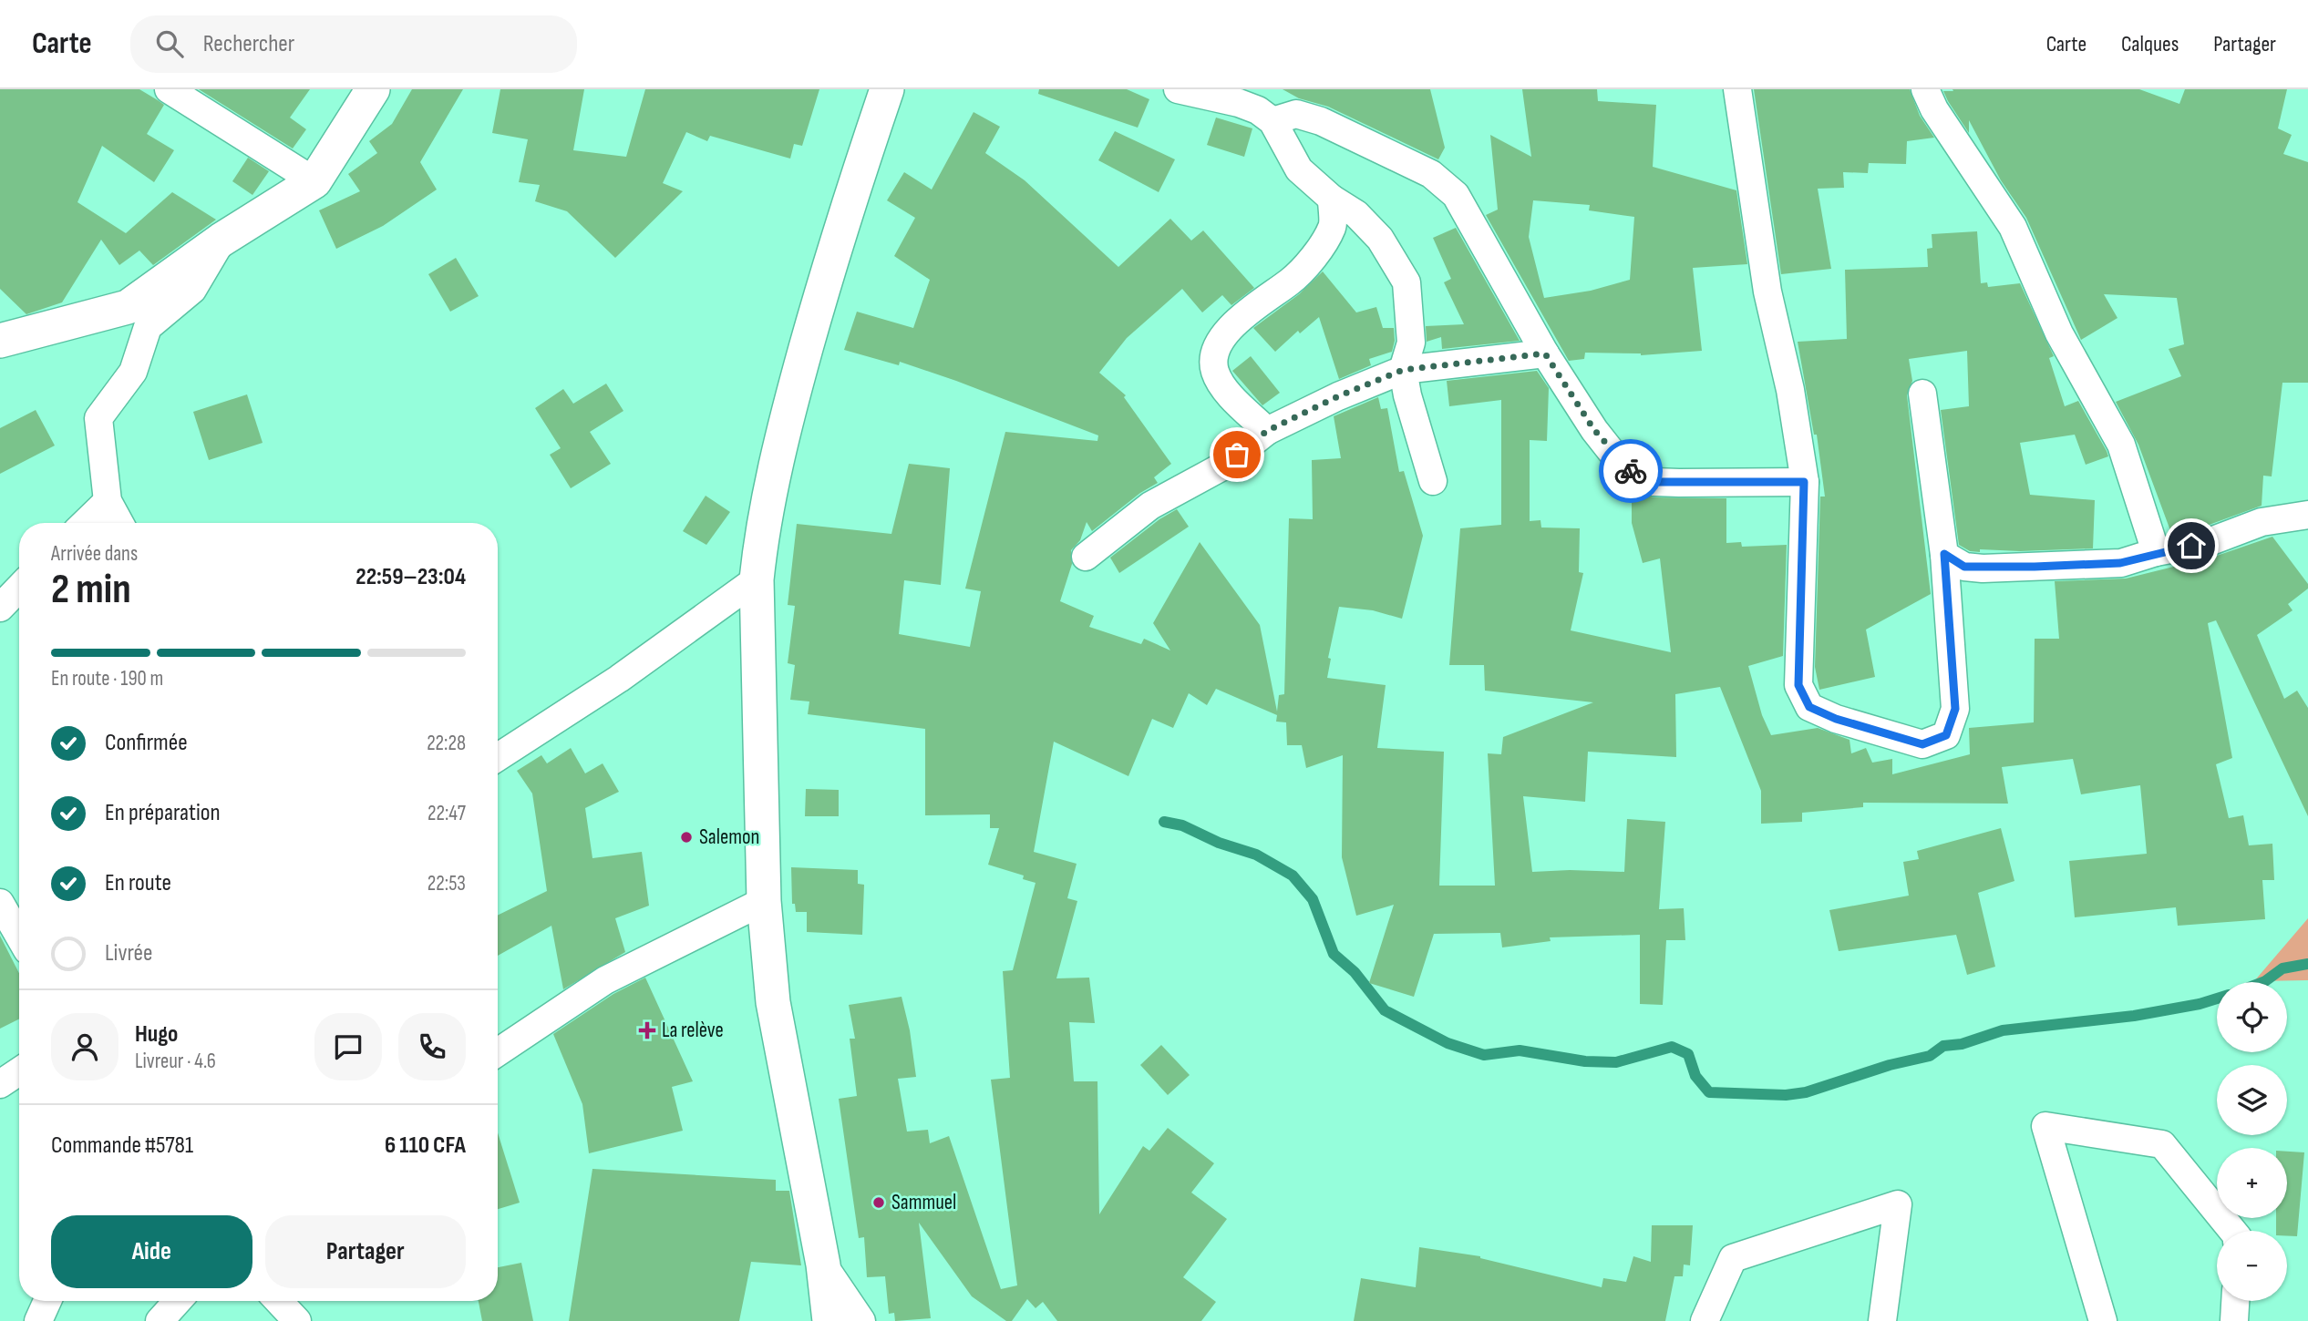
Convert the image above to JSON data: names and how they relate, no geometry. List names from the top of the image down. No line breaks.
{"places":{"other":["Salemon","Sammuel"],"health":["La relève"]},"page":{"header":"Carte","search":"Rechercher","nav":["Carte","Calques","Partager"],"heading":["2 min","Arrivée dans","22:59–23:04"],"panel":["Hugo","Livreur · 4.6","Commande #5781","6 110 CFA"],"bar":"En route · 190 m","list":[["Confirmée","22:28"],["En préparation","22:47"],["En route","22:53"],"Livrée"],"map_buttons":["+","−"],"buttons":["Aide","Partager"]}}
